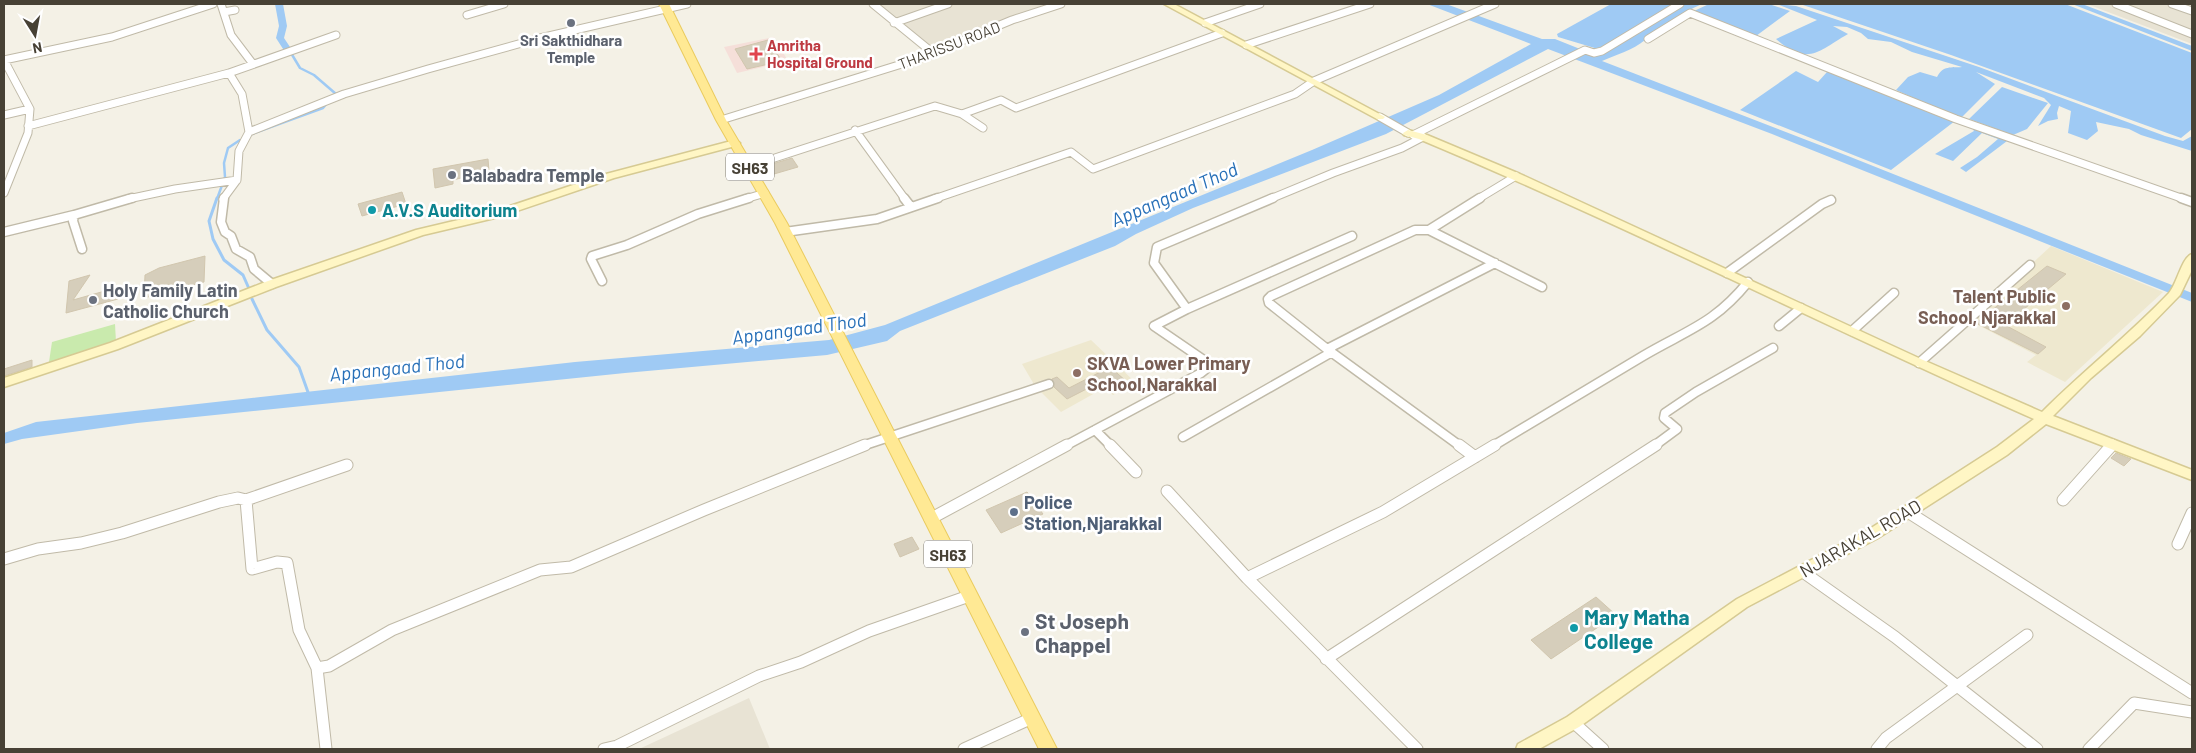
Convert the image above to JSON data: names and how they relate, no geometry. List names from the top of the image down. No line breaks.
{"streets":{"main road":["SH63"],"street":["THARISSU ROAD","NJARAKAL ROAD"]},"crossings":[["THARISSU ROAD","SH63"]],"water":["Appangaad Thod"],"places":{"other":["Sri Sakthidhara Temple","Balabadra Temple","A.V.S Auditorium","Holy Family Latin Catholic Church","Talent Public School, Njarakkal","SKVA Lower Primary School,Narakkal","Police Station,Njarakkal","Mary Matha College","St Joseph Chappel"],"health":["Amritha Hospital Ground"]},"north":"bottom"}
